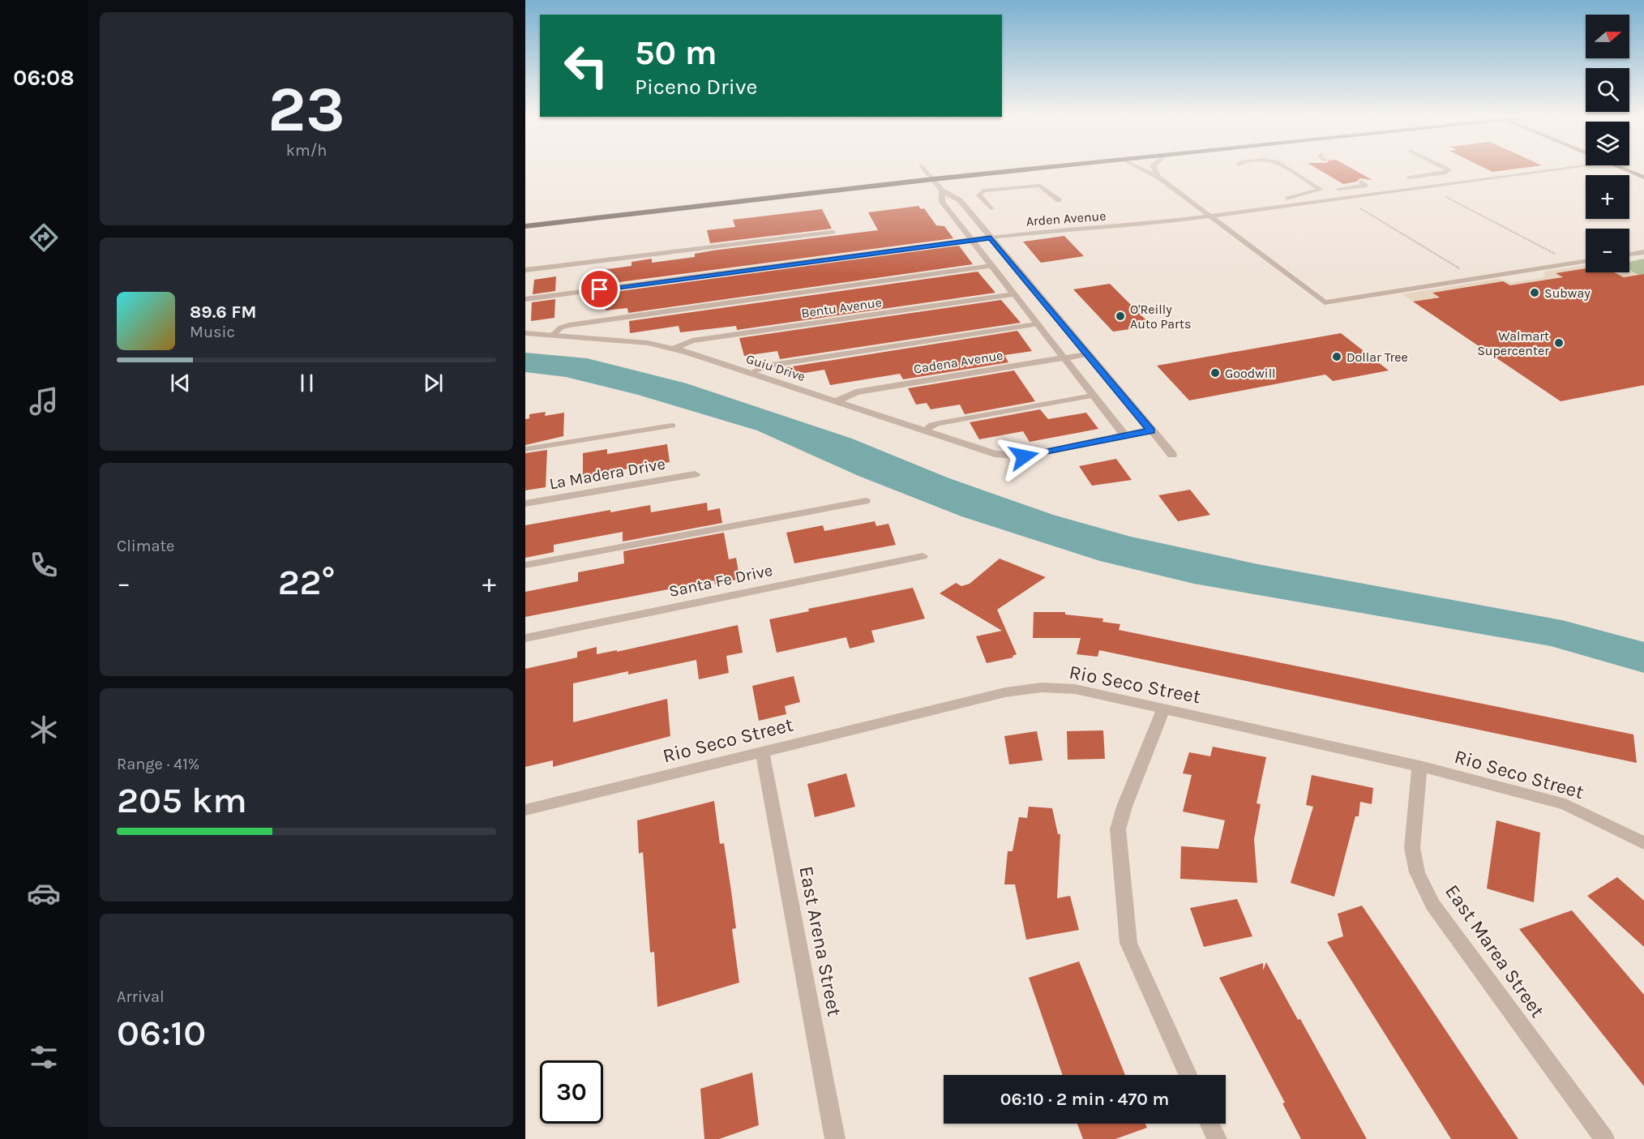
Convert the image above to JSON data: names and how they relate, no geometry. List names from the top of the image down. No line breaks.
{"streets":{"street":["Arden Avenue","Bentu Avenue","Cadena Avenue","Guiu Drive","La Madera Drive","Santa Fe Drive","Rio Seco Street","East Arena Street","East Marea Street"]},"crossings":[["Bentu Avenue","Guiu Drive"],["Cadena Avenue","Guiu Drive"],["Rio Seco Street","East Arena Street"],["Rio Seco Street","East Marea Street"]],"places":["Subway","O'Reilly Auto Parts","Walmart Supercenter","Dollar Tree","Goodwill"],"north":"right","page":{"tabs":"06:08","tile":[["23","km/h"],"Climate",["Range · 41%","205 km"],["Arrival","06:10"]],"map_buttons":["+","−"],"turn":["50 m","Piceno Drive"],"song":["89.6 FM","Music"],"heat":["−","22°","+"],"limit":"30","trip":"06:10 · 2 min · 470 m"}}
